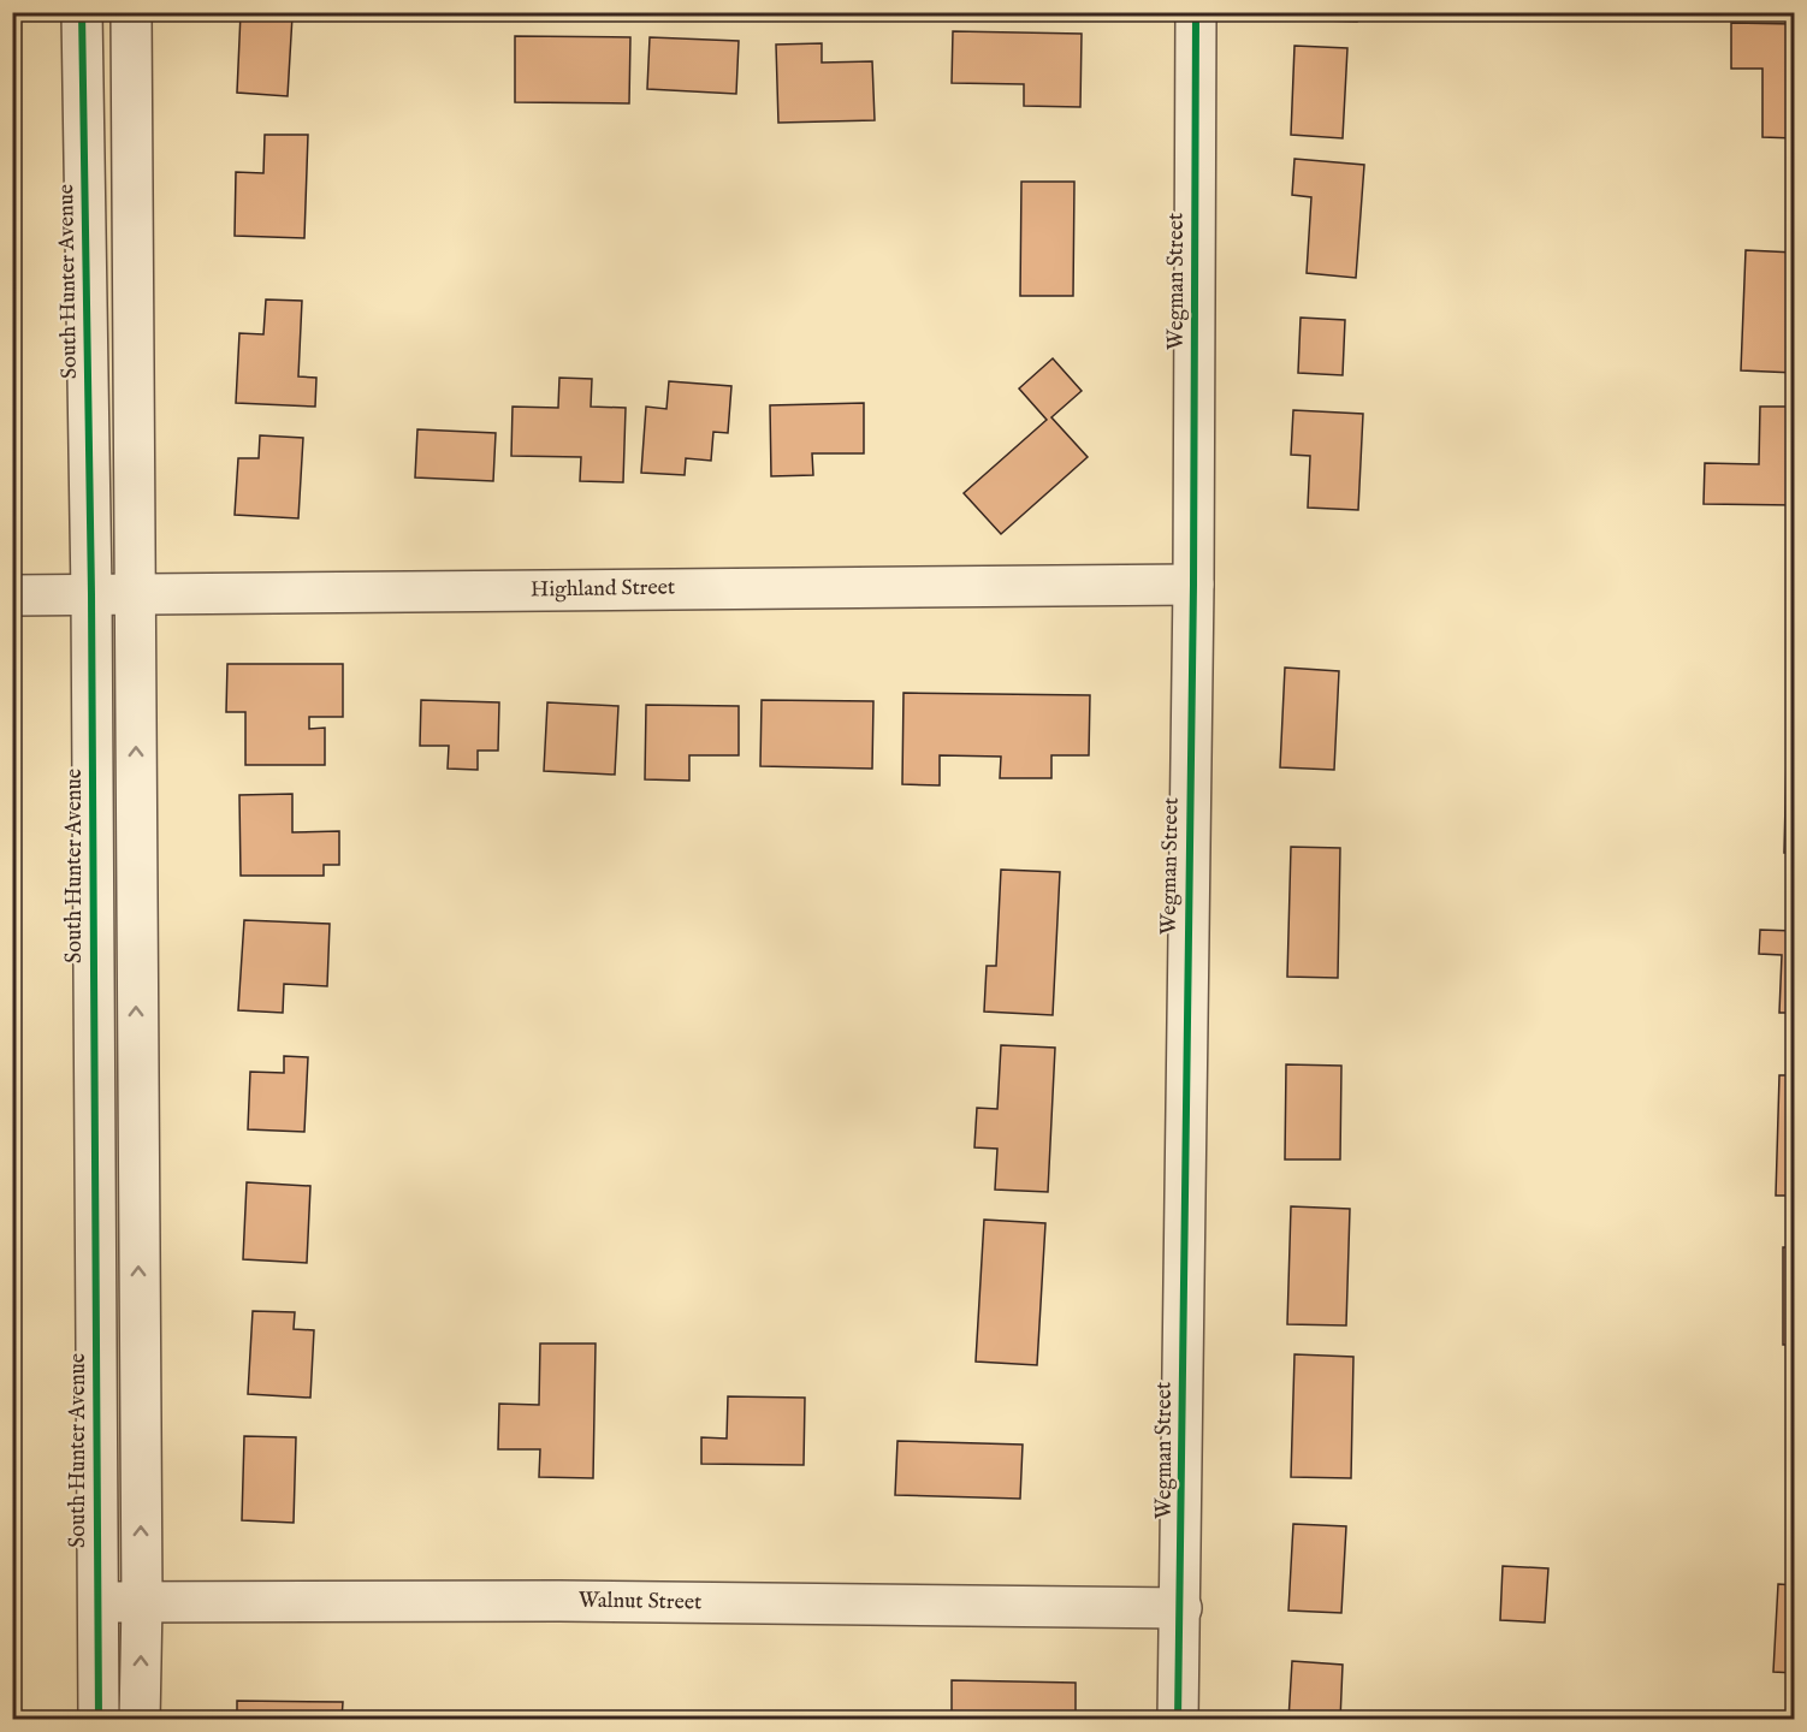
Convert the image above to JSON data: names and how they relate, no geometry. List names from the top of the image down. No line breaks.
{"streets":{"street":["South Hunter Avenue","Wegman Street","Highland Street","Walnut Street"]},"crossings":[["South Hunter Avenue","Highland Street"],["South Hunter Avenue","Walnut Street"],["Wegman Street","Highland Street"],["Wegman Street","Walnut Street"]]}
